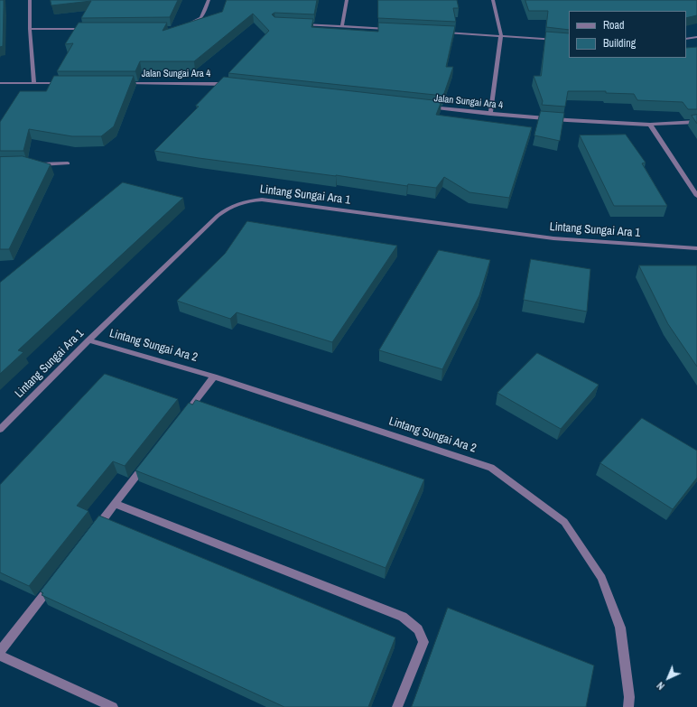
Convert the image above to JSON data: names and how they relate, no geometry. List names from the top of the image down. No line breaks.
{"streets":{"street":["Jalan Sungai Ara 4","Lintang Sungai Ara 1","Lintang Sungai Ara 2"]},"crossings":[["Lintang Sungai Ara 1","Lintang Sungai Ara 2"]],"legend":["Road","Building"],"north":"bottom left"}
